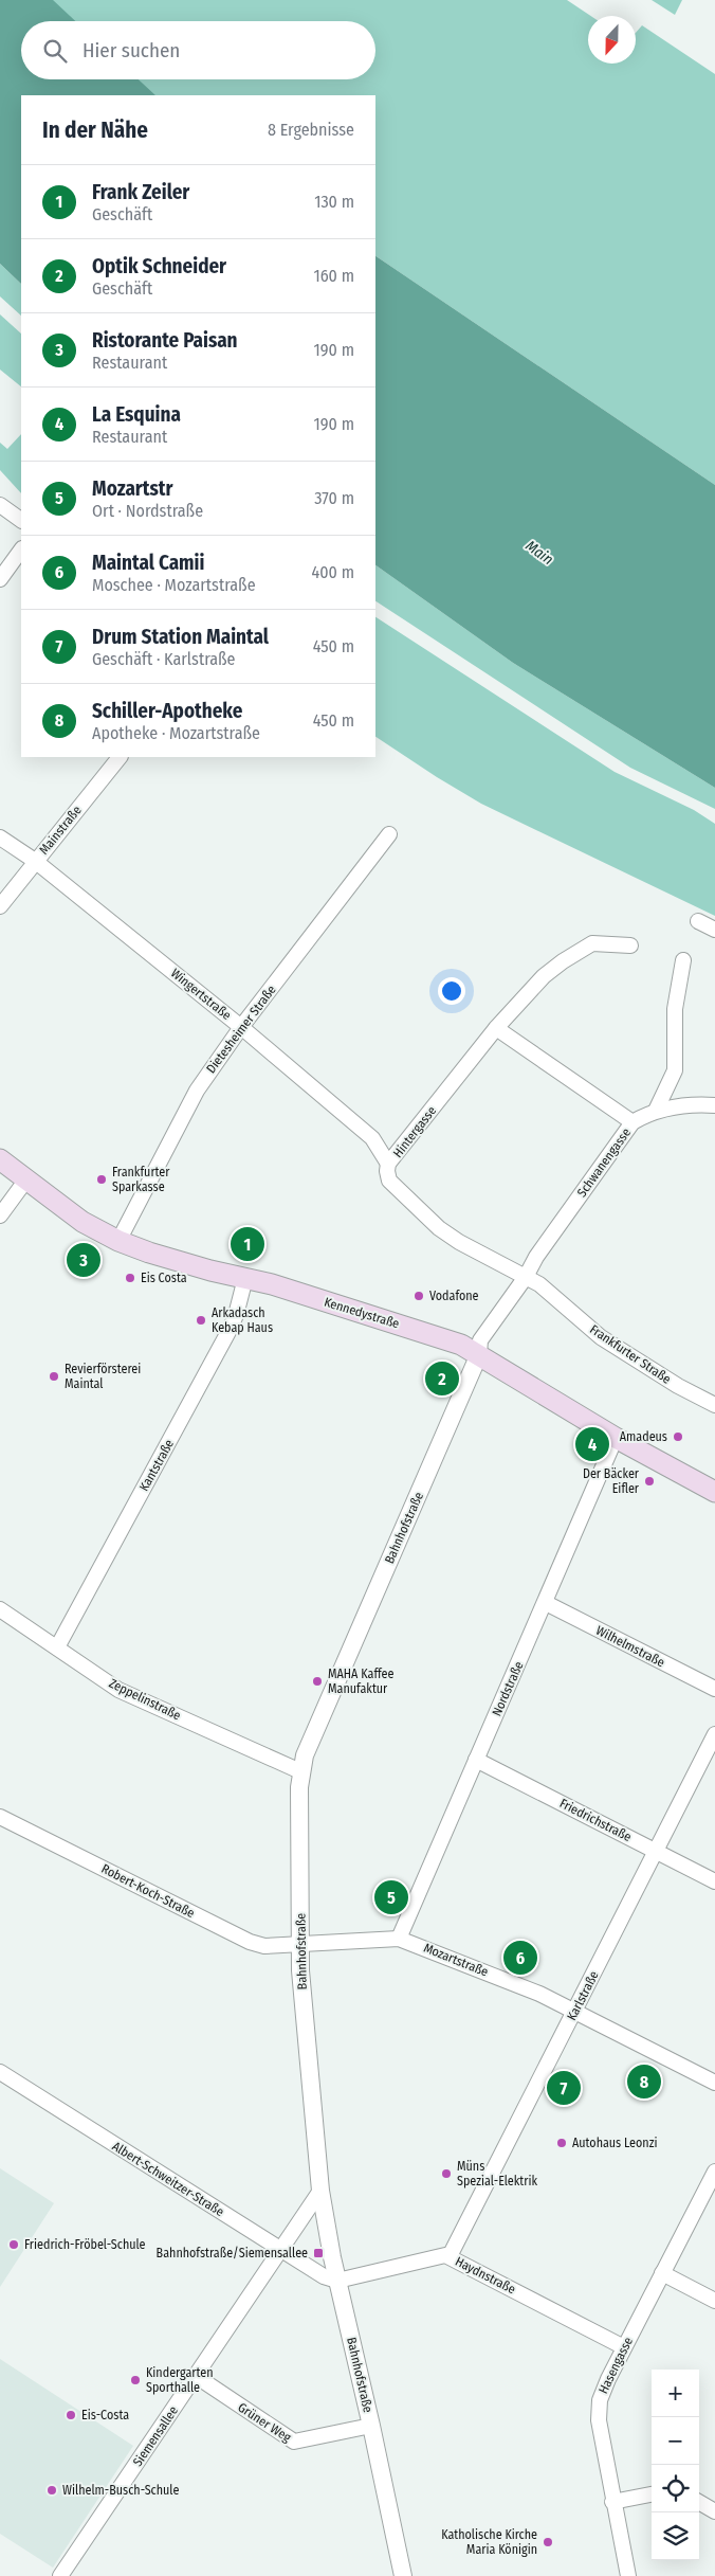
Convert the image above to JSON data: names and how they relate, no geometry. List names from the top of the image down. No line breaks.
{"streets":{"main road":["Kennedystraße"],"street":["Mainstraße","Wingertstraße","Dietesheimer Straße","Hintergasse","Schwanengasse","Frankfurter Straße","Kantstraße","Bahnhofstraße","Wilhelmstraße","Nordstraße","Zeppelinstraße","Friedrichstraße","Robert-Koch-Straße","Mozartstraße","Karlstraße","Albert-Schweitzer-Straße","Haydnstraße","Hasengasse","Grüner Weg","Siemensallee"]},"crossings":[["Mainstraße","Wingertstraße"],["Wingertstraße","Dietesheimer Straße"],["Wingertstraße","Hintergasse"],["Dietesheimer Straße","Kennedystraße"],["Hintergasse","Schwanengasse"],["Hintergasse","Frankfurter Straße"],["Schwanengasse","Kennedystraße"],["Schwanengasse","Frankfurter Straße"],["Schwanengasse","Bahnhofstraße"],["Kennedystraße","Kantstraße"],["Kennedystraße","Bahnhofstraße"],["Kennedystraße","Nordstraße"],["Kantstraße","Zeppelinstraße"],["Bahnhofstraße","Zeppelinstraße"],["Bahnhofstraße","Robert-Koch-Straße"],["Bahnhofstraße","Mozartstraße"],["Bahnhofstraße","Albert-Schweitzer-Straße"],["Bahnhofstraße","Haydnstraße"],["Bahnhofstraße","Grüner Weg"],["Bahnhofstraße","Siemensallee"],["Wilhelmstraße","Nordstraße"],["Nordstraße","Friedrichstraße"],["Nordstraße","Mozartstraße"],["Friedrichstraße","Karlstraße"],["Robert-Koch-Straße","Mozartstraße"],["Mozartstraße","Karlstraße"],["Karlstraße","Haydnstraße"],["Albert-Schweitzer-Straße","Haydnstraße"],["Albert-Schweitzer-Straße","Siemensallee"],["Haydnstraße","Hasengasse"],["Grüner Weg","Siemensallee"]],"water":["Main"],"places":{"other":["Frankfurter Sparkasse","Eis Costa","Vodafone","Arkadasch Kebap Haus","Revierförsterei Maintal","Amadeus","Der Bäcker Eifler","MAHA Kaffee Manufaktur","Autohaus Leonzi","Müns Spezial-Elektrik","Friedrich-Fröbel-Schule","Kindergarten Sporthalle","Eis-Costa","Wilhelm-Busch-Schule","Katholische Kirche Maria Königin"],"transit":["Bahnhofstraße/Siemensallee"]},"north":"bottom","page":{"search":"Hier suchen","heading":["In der Nähe","8 Ergebnisse"],"list":[{"mark":"1","name":"Frank Zeiler","note":"Geschäft","value":"130 m"},{"mark":"2","name":"Optik Schneider","note":"Geschäft","value":"160 m"},{"mark":"3","name":"Ristorante Paisan","note":"Restaurant","value":"190 m"},{"mark":"4","name":"La Esquina","note":"Restaurant","value":"190 m"},{"mark":"5","name":"Mozartstr","note":"Ort · Nordstraße","value":"370 m"},{"mark":"6","name":"Maintal Camii","note":"Moschee · Mozartstraße","value":"400 m"},{"mark":"7","name":"Drum Station Maintal","note":"Geschäft · Karlstraße","value":"450 m"},{"mark":"8","name":"Schiller-Apotheke","note":"Apotheke · Mozartstraße","value":"450 m"}],"pins":["1","3","2","4","5","6","8","7"],"map_buttons":["+","−"]}}
